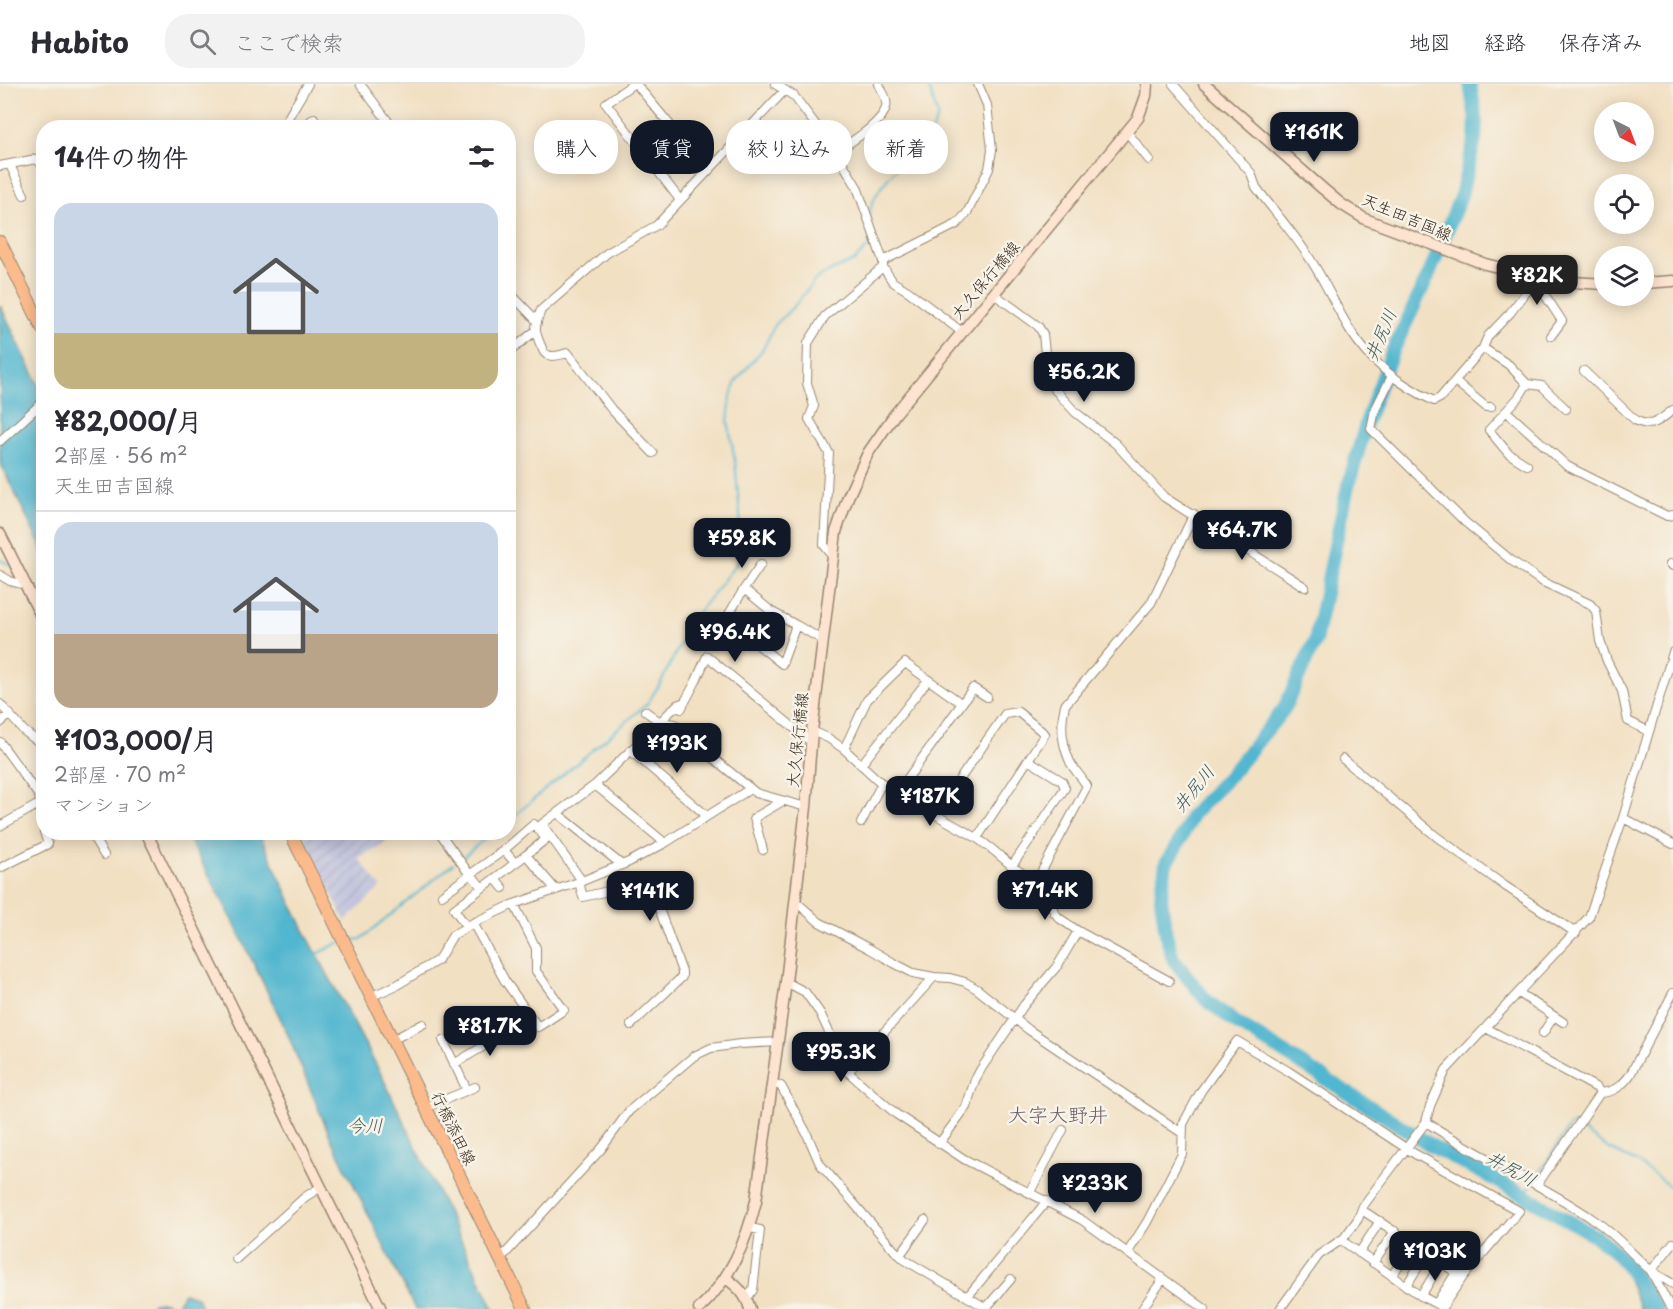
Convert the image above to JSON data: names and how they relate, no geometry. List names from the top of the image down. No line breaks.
{"streets":{"main road":["天生田吉国線","大久保行橋線","行橋添田線"]},"districts":["大字大野井"],"water":["井尻川","今川"],"north":"bottom right","page":{"header":"Habito","search":"ここで検索","nav":["地図","経路","保存済み"],"price":["¥161K","¥82K","¥56.2K","¥64.7K","¥59.8K","¥96.4K","¥193K","¥187K","¥71.4K","¥141K","¥81.7K","¥95.3K","¥233K","¥103K"],"chip":["購入","賃貸","絞り込み","新着"],"heading":"14件の物件","list":[{"name":"¥82,000/月","note":"2部屋 · 56 m² · 天生田吉国線"},{"name":"¥103,000/月","note":"2部屋 · 70 m² · マンション"}]}}
